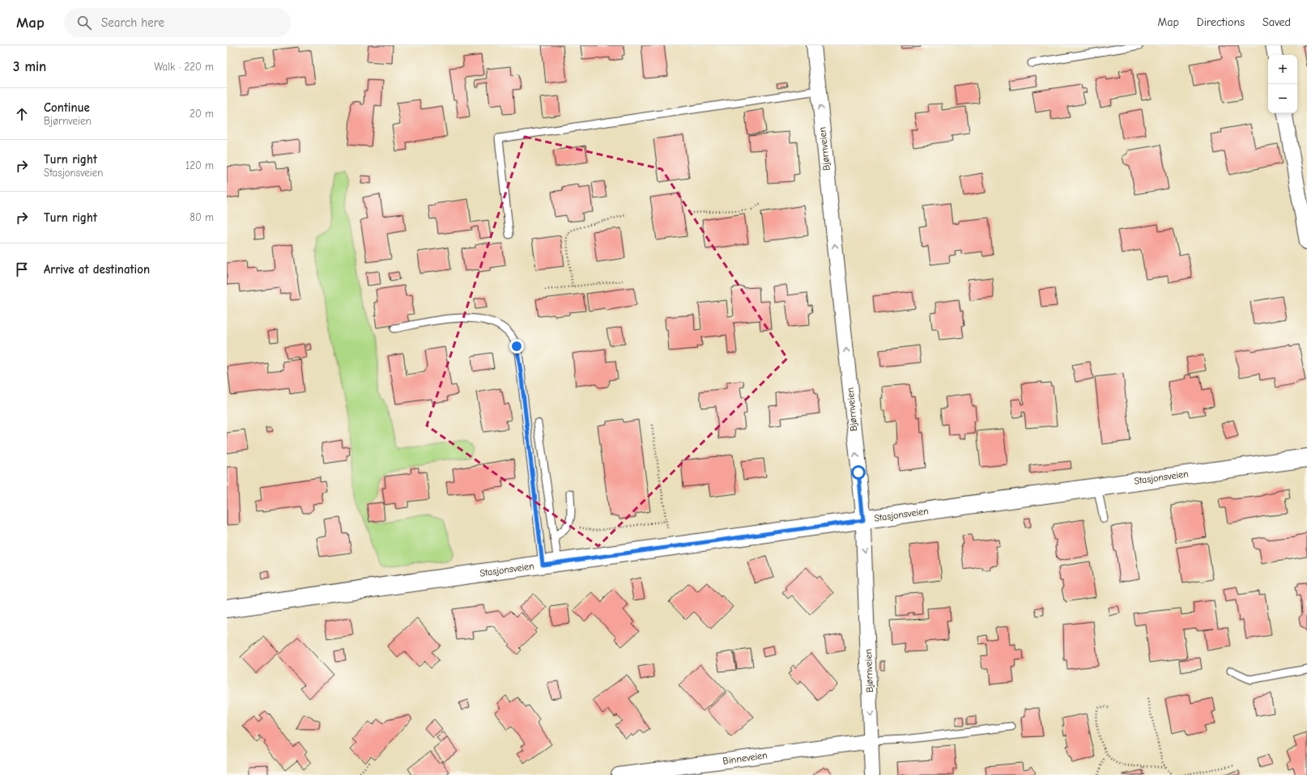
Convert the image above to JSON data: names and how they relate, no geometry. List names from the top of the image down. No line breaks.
{"streets":{"street":["Bjørnveien","Stasjonsveien","Binneveien"]},"crossings":[["Bjørnveien","Stasjonsveien"],["Bjørnveien","Binneveien"]],"page":{"header":"Map","search":"Search here","nav":["Map","Directions","Saved"],"heading":["3 min","Walk · 220 m"],"map_buttons":["+","−"],"list":[["Continue","Bjørnveien","20 m"],["Turn right","Stasjonsveien","120 m"],["Turn right","80 m"],"Arrive at destination"]}}
